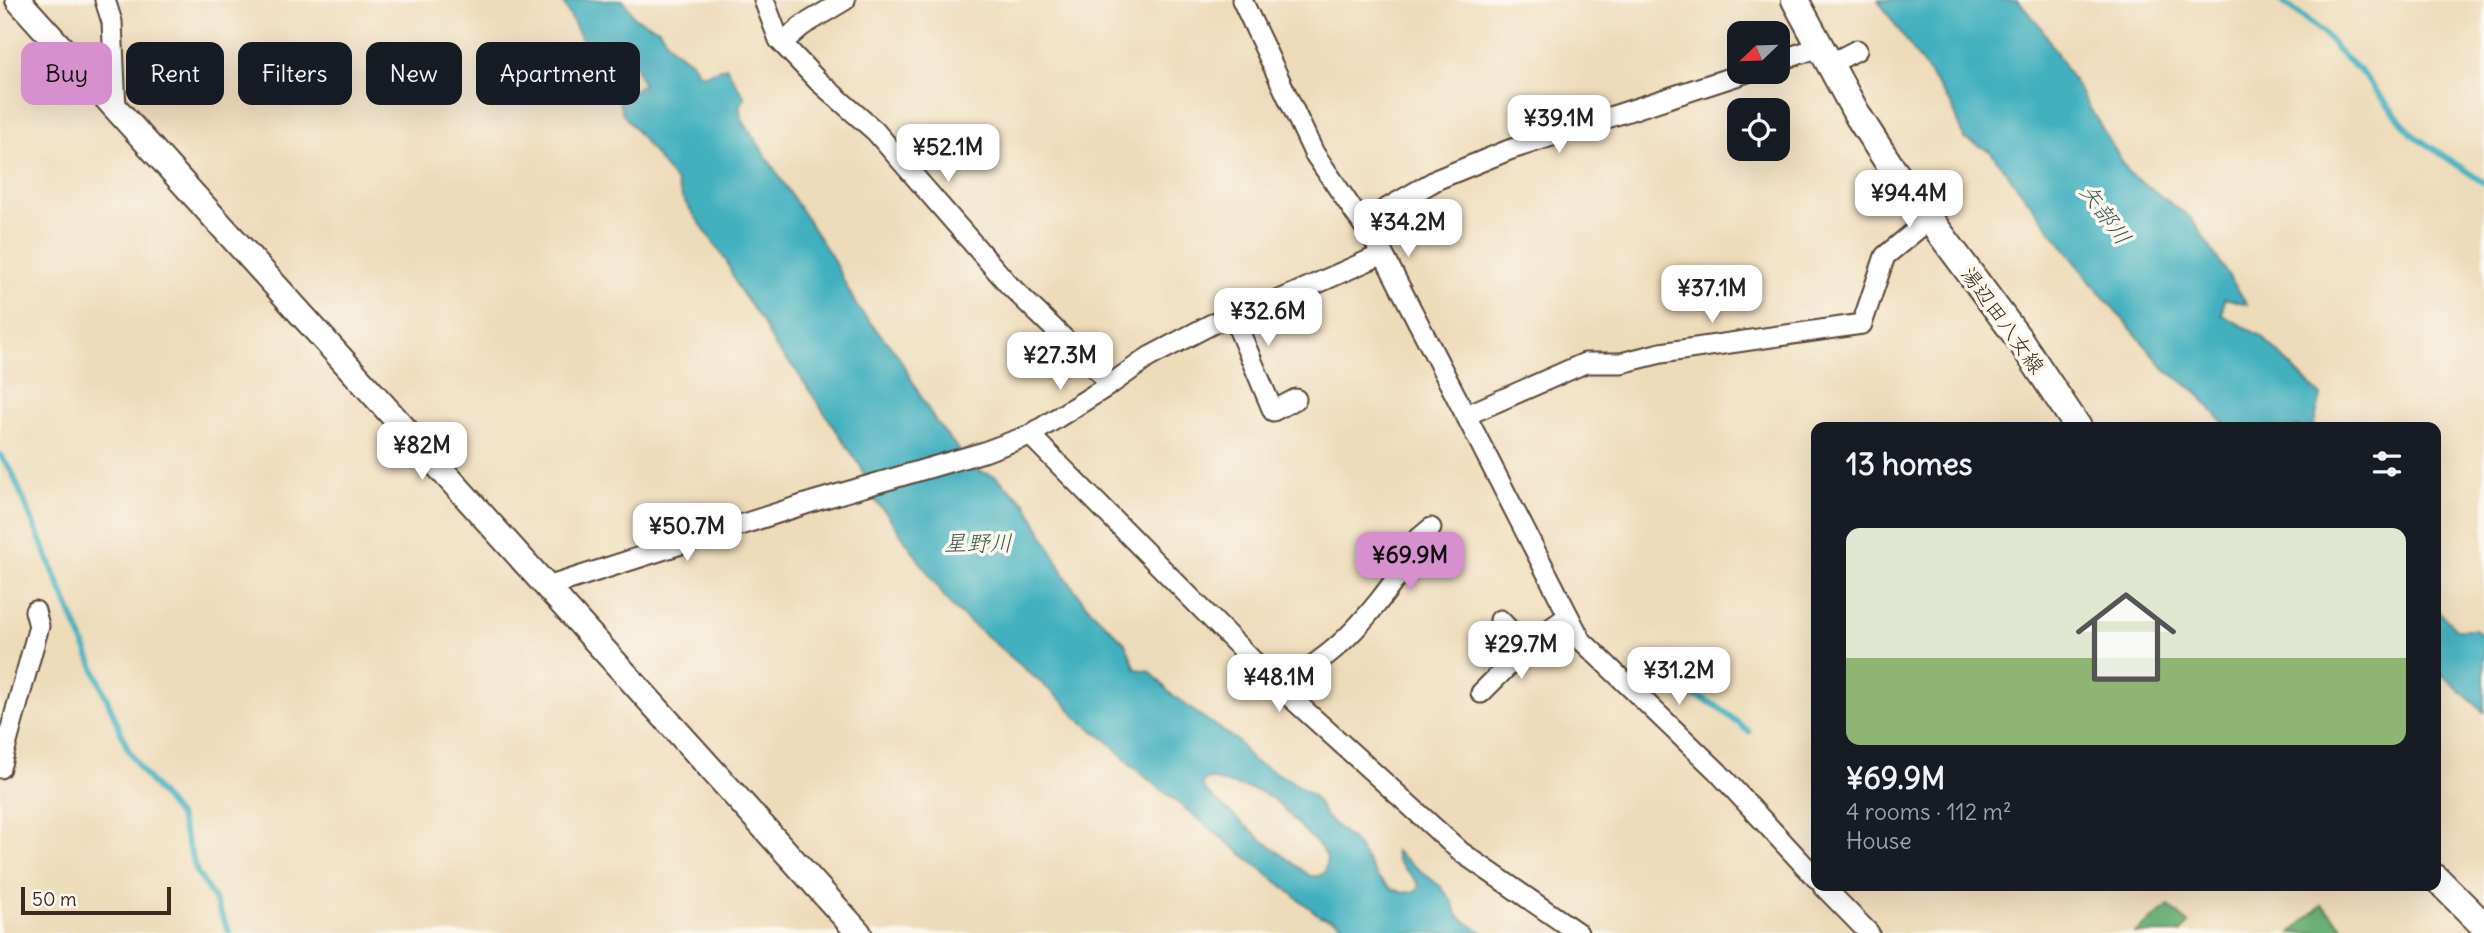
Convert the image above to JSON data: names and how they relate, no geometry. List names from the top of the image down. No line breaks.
{"streets":{"main road":["湯辺田八女線"]},"water":["矢部川","星野川"],"scale_bar":"50 m","north":"bottom left","page":{"chip":["Buy","Rent","Filters","New","Apartment"],"price":["¥39.1M","¥52.1M","¥94.4M","¥34.2M","¥37.1M","¥32.6M","¥27.3M","¥82M","¥50.7M","¥69.9M","¥29.7M","¥31.2M","¥48.1M"],"heading":"13 homes","list":[{"name":"¥69.9M","note":"4 rooms · 112 m² · House"}],"scale":"50 m"}}
